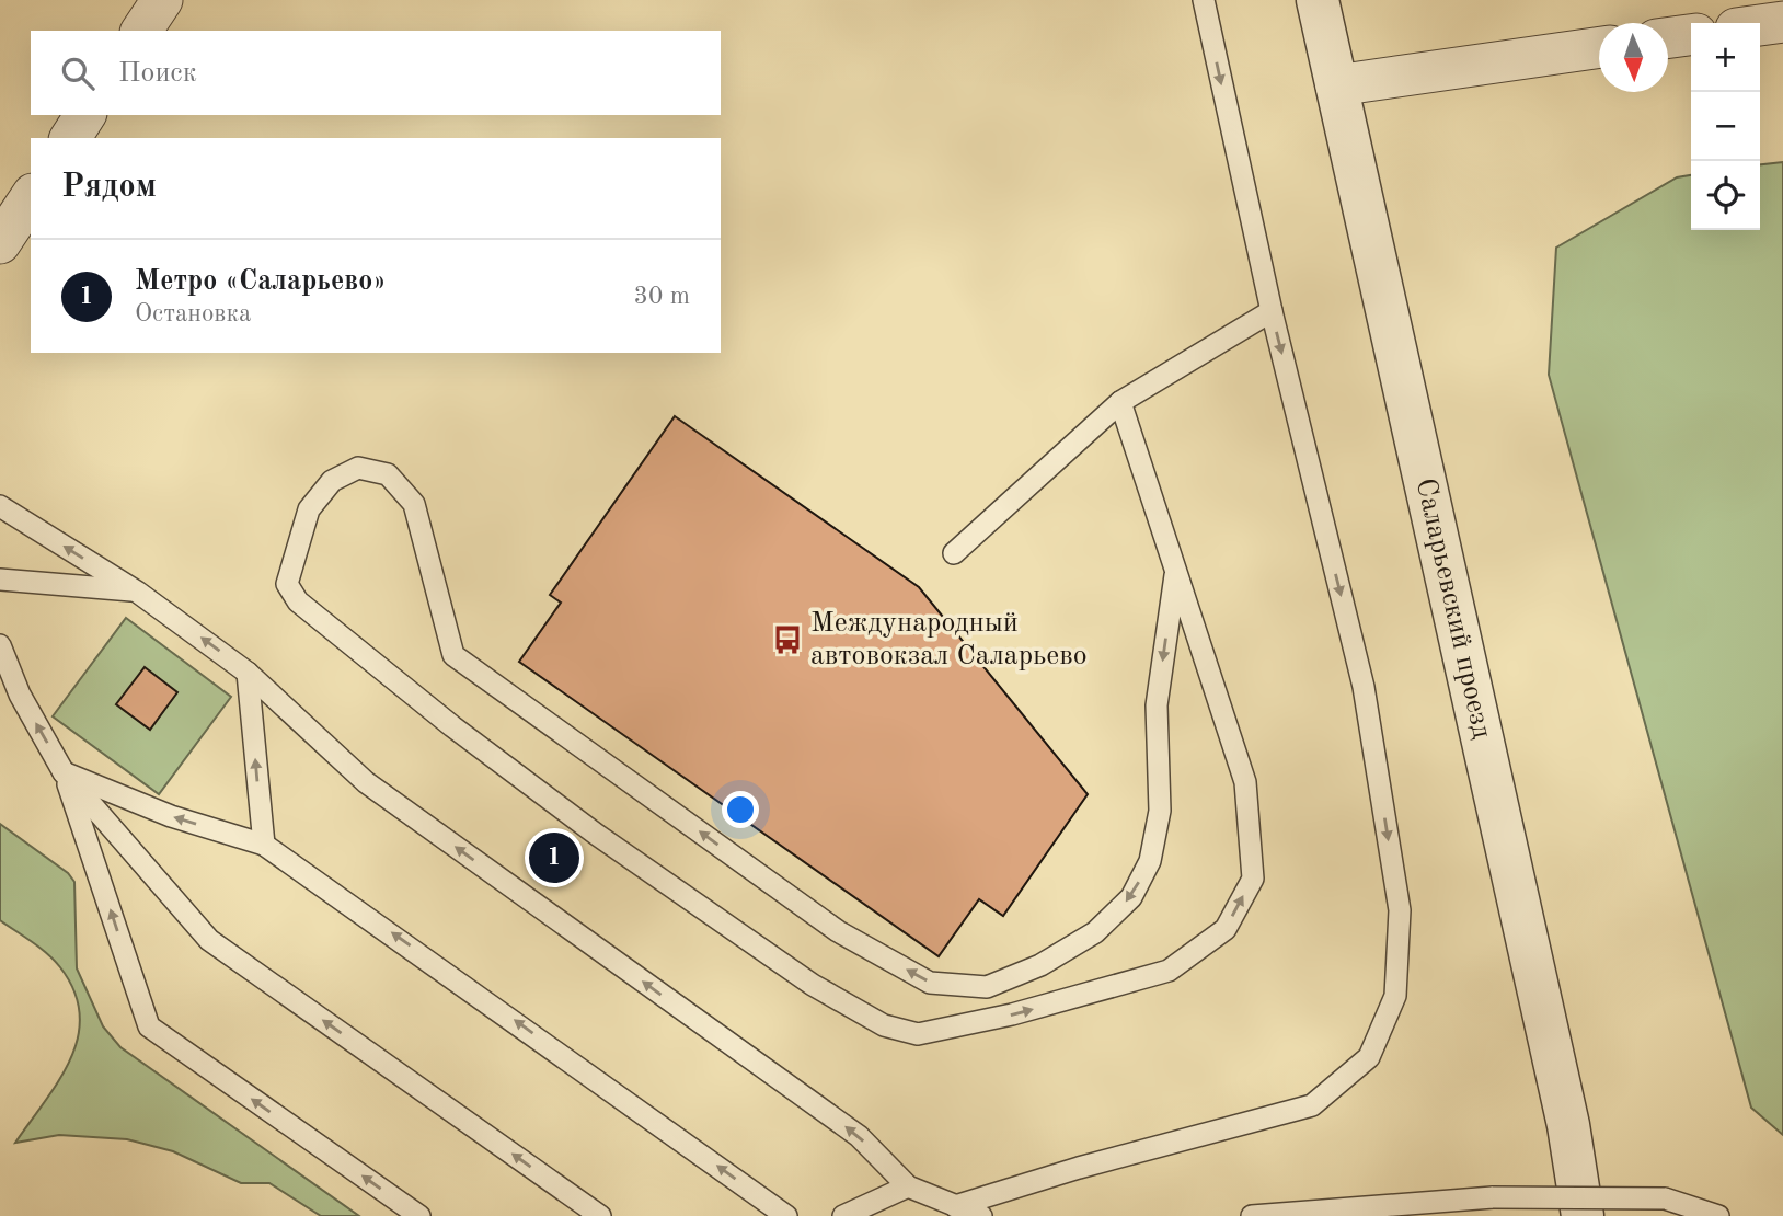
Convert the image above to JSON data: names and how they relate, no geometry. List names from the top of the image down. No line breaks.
{"streets":{"street":["Саларьевский проезд"]},"places":{"bus stop":["Международный автовокзал Саларьево"]},"north":"bottom","page":{"map_buttons":["+","−"],"search":"Поиск","heading":"Рядом","list":[{"mark":"1","name":"Метро «Саларьево»","note":"Остановка","value":"30 m"}],"pins":"1"}}
